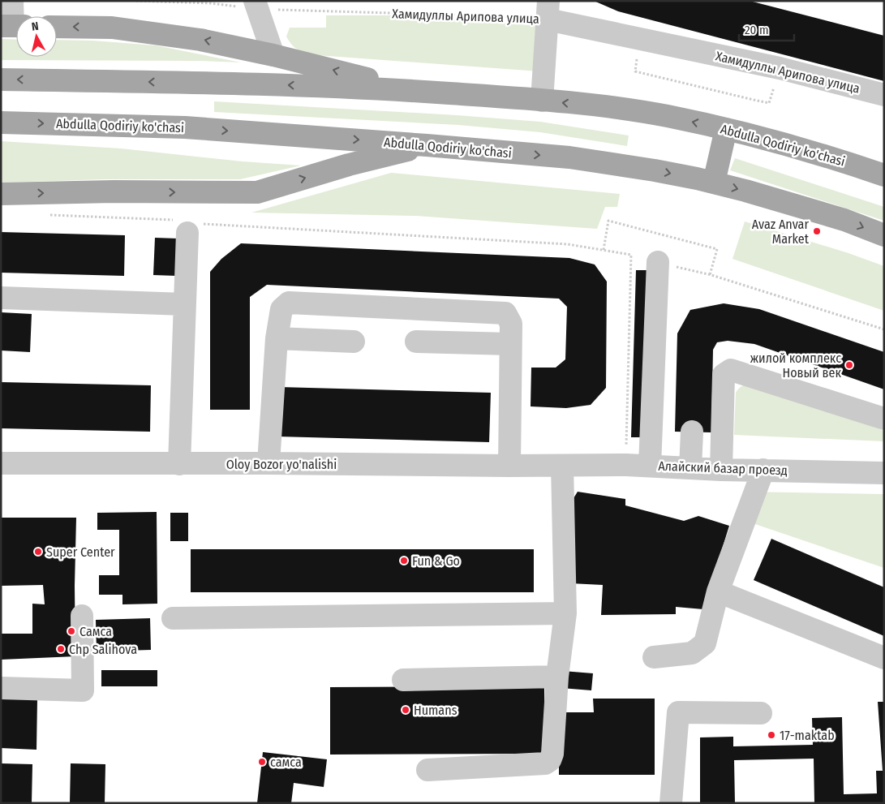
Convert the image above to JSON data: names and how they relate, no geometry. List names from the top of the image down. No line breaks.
{"streets":{"main road":["Abdulla Qodiriy ko'chasi"],"street":["Хамидуллы Арипова улица","Oloy Bozor yo'nalishi","Алайский базар проезд"]},"crossings":[["Oloy Bozor yo'nalishi","Алайский базар проезд"]],"places":["Avaz Anvar Market","жилой комплекс Новый век","Super Center","Fun & Go","Самса","Chp Salihova","Humans","17-maktab","самса"],"scale_bar":"20 m","north":"top"}
